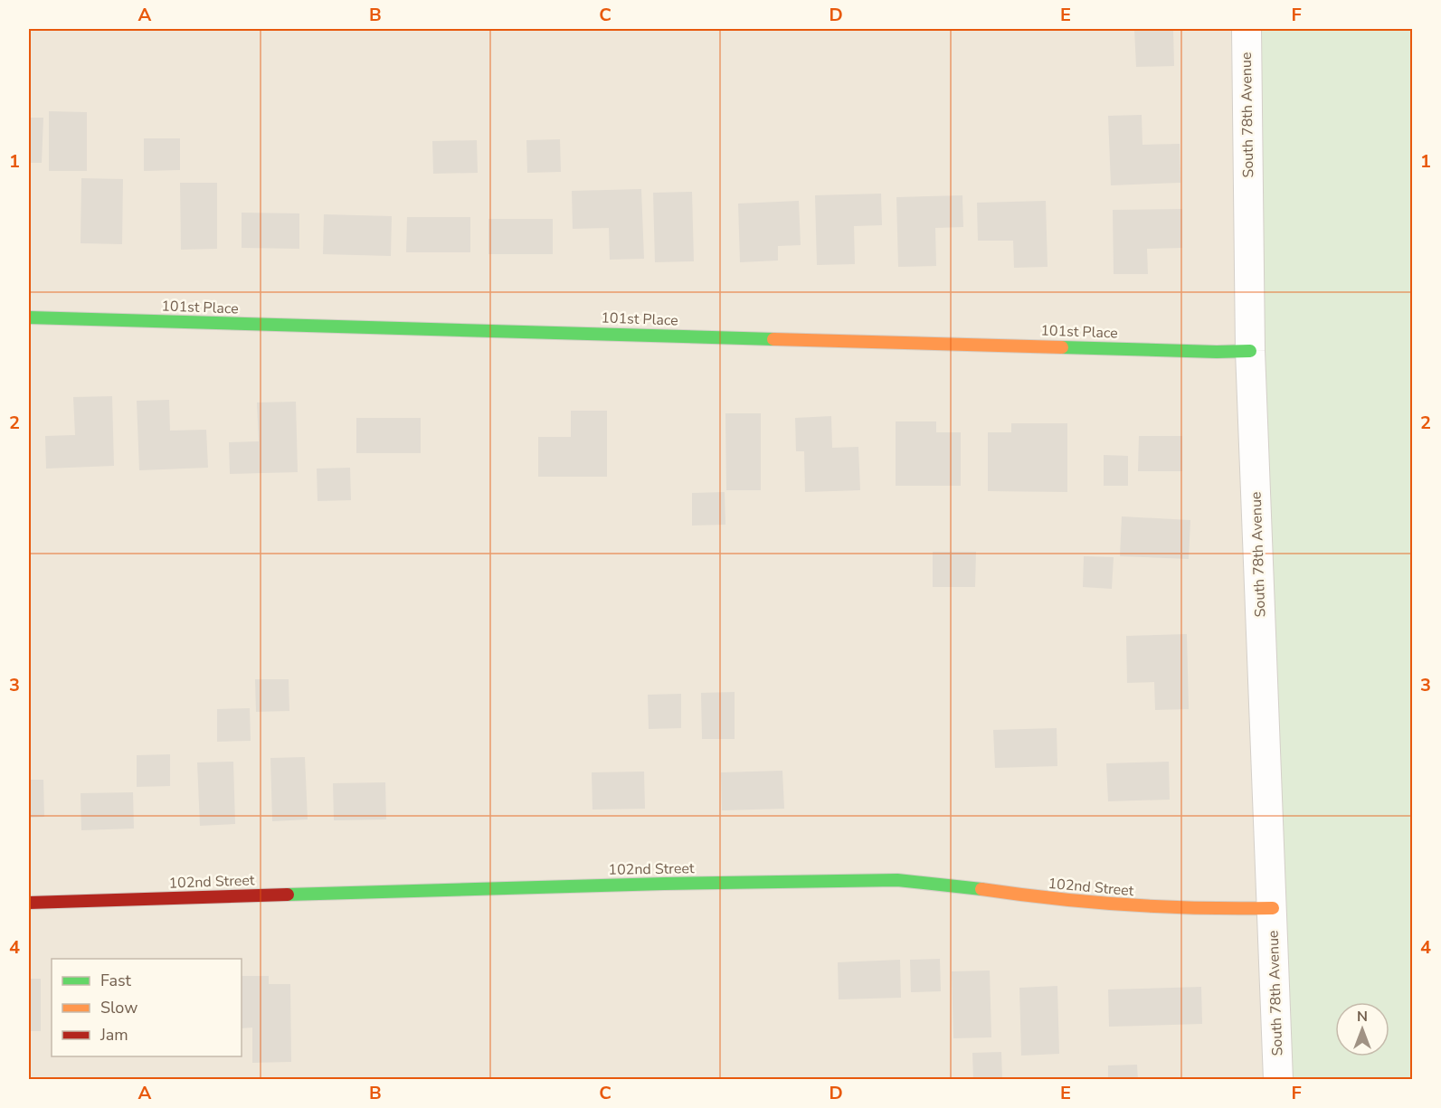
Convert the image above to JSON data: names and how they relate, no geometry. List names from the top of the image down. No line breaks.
{"streets":{"street":["South 78th Avenue","101st Place","102nd Street"]},"crossings":[["South 78th Avenue","101st Place"],["South 78th Avenue","102nd Street"]],"legend":["Fast","Slow","Jam"],"north":"top","grid":{"columns":["A","B","C","D","E","F"],"rows":["1","2","3","4"]}}
